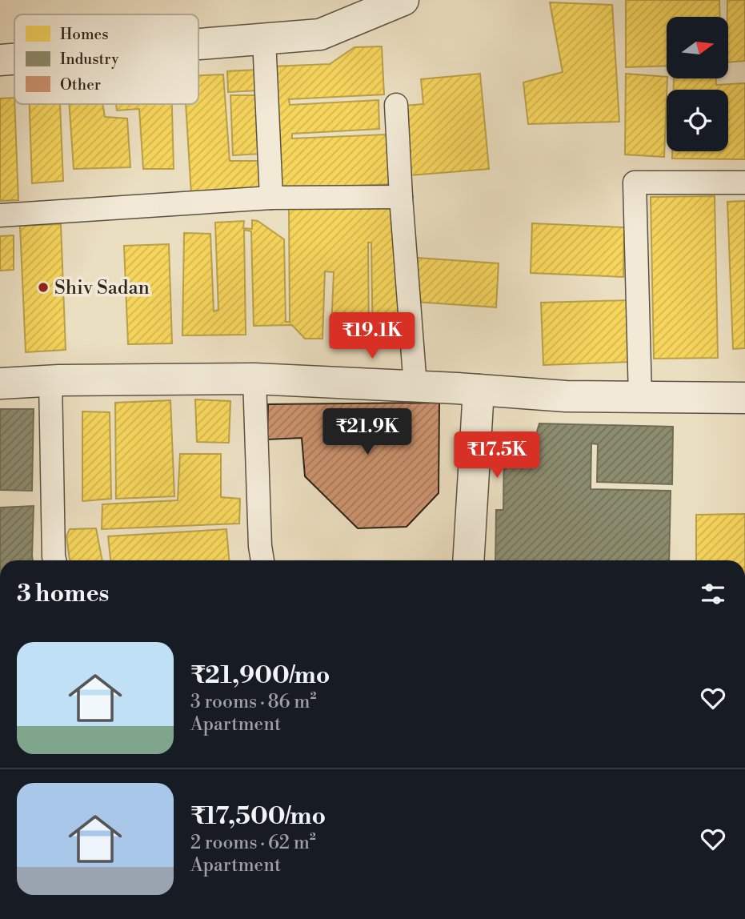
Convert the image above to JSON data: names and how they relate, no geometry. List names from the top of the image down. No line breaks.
{"places":["Shiv Sadan"],"legend":["Homes","Industry","Other"],"north":"right","page":{"price":["₹19.1K","₹21.9K","₹17.5K"],"heading":"3 homes","list":[{"name":"₹21,900/mo","note":"3 rooms · 86 m² · Apartment"},{"name":"₹17,500/mo","note":"2 rooms · 62 m² · Apartment"}]}}
